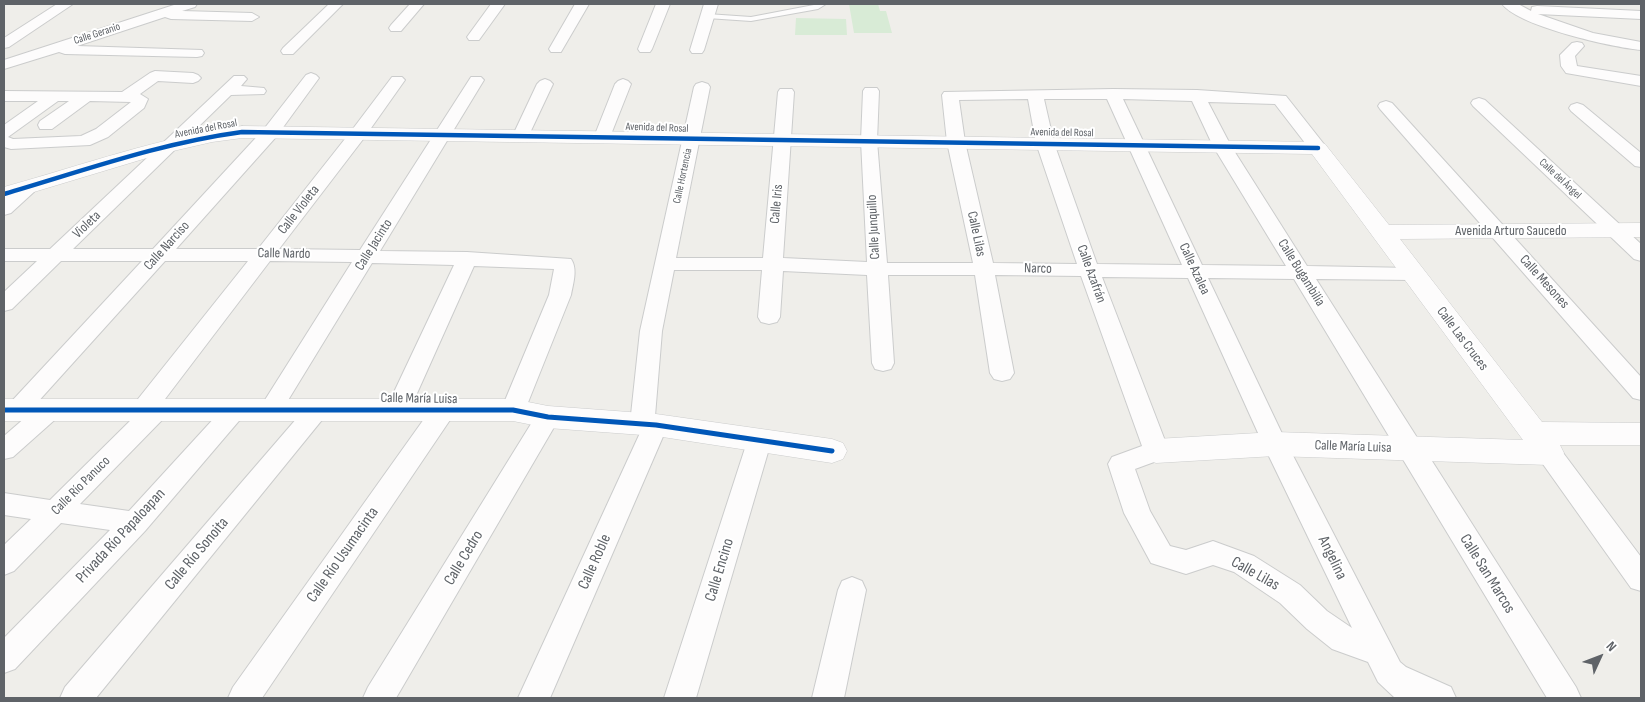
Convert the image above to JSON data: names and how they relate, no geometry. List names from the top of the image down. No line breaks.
{"streets":{"street":["Calle Geranio","Avenida del Rosal","Calle Hortencia","Calle del Ángel","Calle Iris","Calle Violeta","Violeta","Calle Junquillo","Avenida Arturo Saucedo","Calle Lilas","Calle Jacinto","Calle Narciso","Calle Nardo","Narco","Calle Azalea","Calle Bugambilia","Calle Azafrán","Calle Mesones","Calle Las Cruces","Calle María Luisa","Calle Río Panuco","Privada Río Papaloapan","Calle Río Sonoita","Calle Río Usumacinta","Calle Cedro","Angelina","Calle Roble","Calle Encino","Calle San Marcos"]},"crossings":[["Avenida del Rosal","Calle Hortencia"],["Avenida del Rosal","Calle Iris"],["Avenida del Rosal","Calle Violeta"],["Avenida del Rosal","Violeta"],["Avenida del Rosal","Calle Junquillo"],["Avenida del Rosal","Calle Lilas"],["Avenida del Rosal","Calle Jacinto"],["Avenida del Rosal","Calle Narciso"],["Avenida del Rosal","Calle Azalea"],["Avenida del Rosal","Calle Bugambilia"],["Avenida del Rosal","Calle Azafrán"],["Avenida del Rosal","Calle Las Cruces"],["Calle Hortencia","Narco"],["Calle del Ángel","Avenida Arturo Saucedo"],["Calle Iris","Narco"],["Calle Violeta","Calle Nardo"],["Calle Violeta","Calle María Luisa"],["Calle Violeta","Calle Río Panuco"],["Violeta","Calle Nardo"],["Calle Junquillo","Narco"],["Avenida Arturo Saucedo","Calle Mesones"],["Avenida Arturo Saucedo","Calle Las Cruces"],["Calle Lilas","Narco"],["Calle Lilas","Calle Azafrán"],["Calle Lilas","Calle María Luisa"],["Calle Lilas","Angelina"],["Calle Jacinto","Calle Nardo"],["Calle Jacinto","Calle María Luisa"],["Calle Narciso","Calle Nardo"],["Calle Narciso","Calle María Luisa"],["Calle Nardo","Calle María Luisa"],["Narco","Calle Azalea"],["Narco","Calle Bugambilia"],["Narco","Calle Azafrán"],["Narco","Calle Las Cruces"],["Calle Azalea","Calle María Luisa"],["Calle Azalea","Angelina"],["Calle Bugambilia","Calle Las Cruces"],["Calle Bugambilia","Calle María Luisa"],["Calle Bugambilia","Calle San Marcos"],["Calle Azafrán","Calle María Luisa"],["Calle Las Cruces","Calle María Luisa"],["Calle María Luisa","Calle Río Panuco"],["Calle María Luisa","Privada Río Papaloapan"],["Calle María Luisa","Calle Río Sonoita"],["Calle María Luisa","Calle Río Usumacinta"],["Calle María Luisa","Calle Cedro"],["Calle María Luisa","Angelina"],["Calle María Luisa","Calle Roble"],["Calle María Luisa","Calle Encino"],["Calle María Luisa","Calle San Marcos"]],"north":"top right"}
